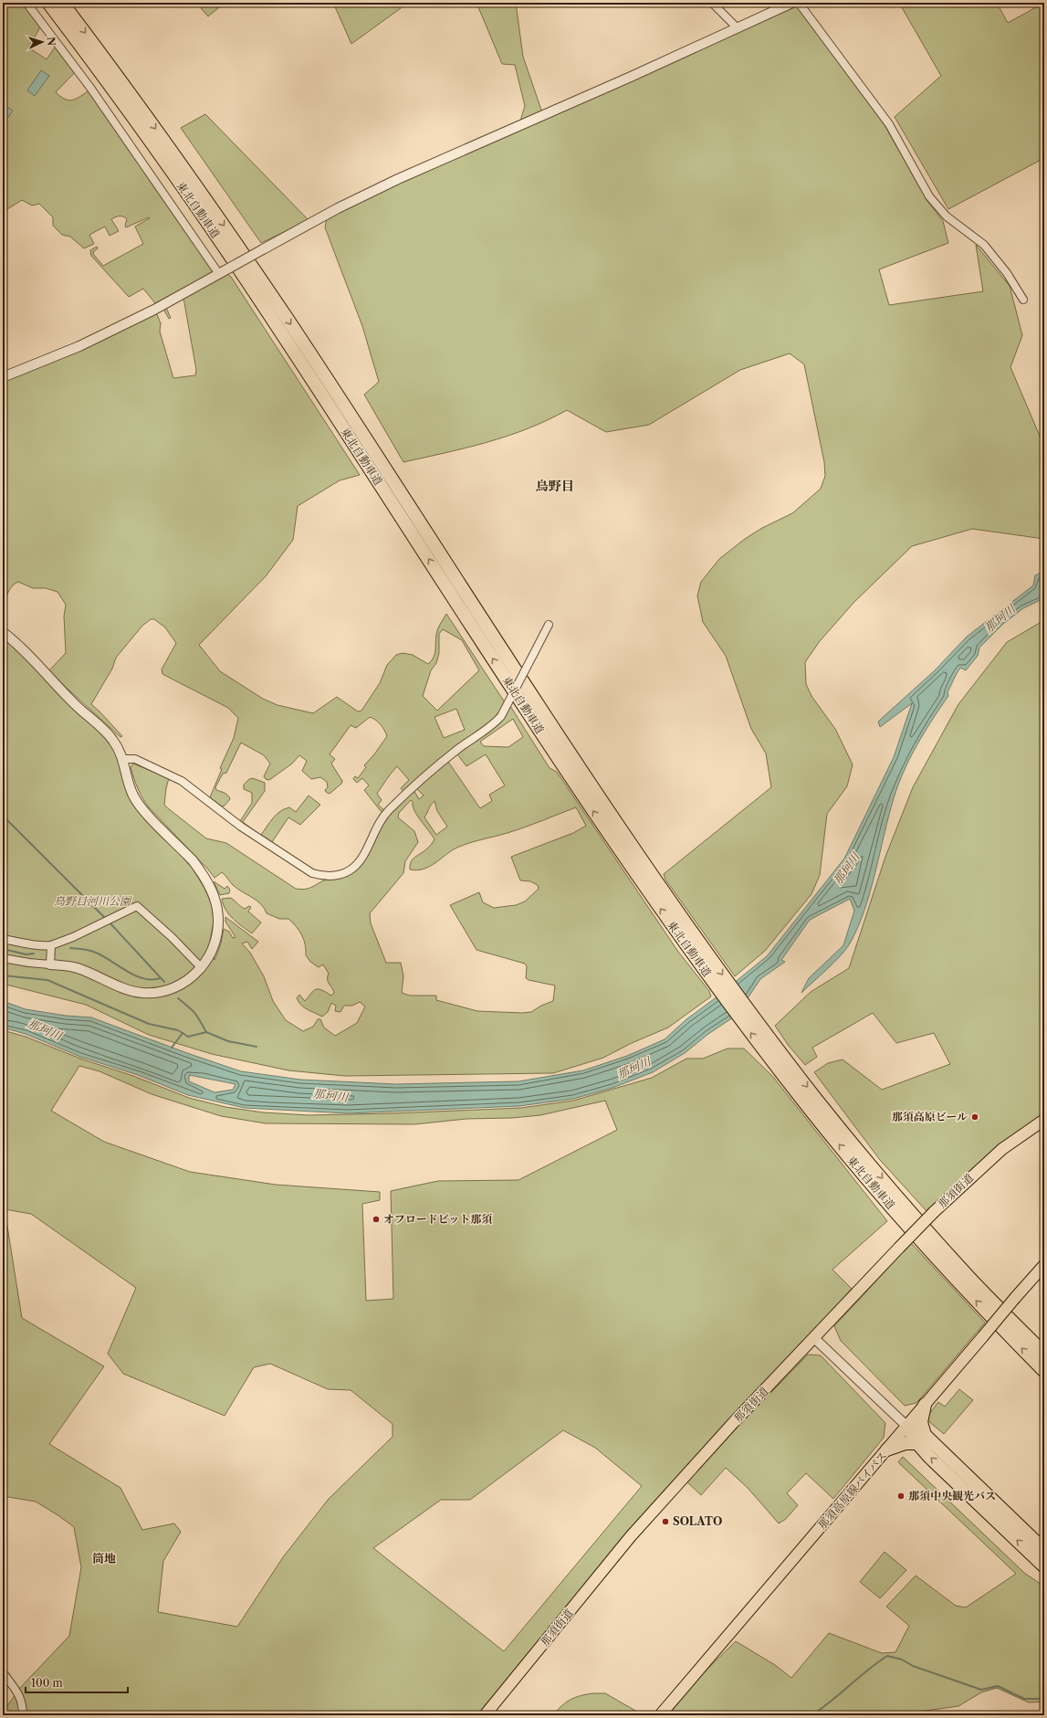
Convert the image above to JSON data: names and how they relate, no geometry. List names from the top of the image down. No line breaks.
{"streets":{"highway":["東北自動車道"],"main road":["那須街道","那須高原線バイパス"]},"districts":["鳥野目","筒地"],"water":["那珂川"],"parks":["鳥野目河川公園"],"places":["那須高原ビール","オフロードピット那須","那須中央観光バス","SOLATO"],"scale_bar":"100 m","north":"right"}
